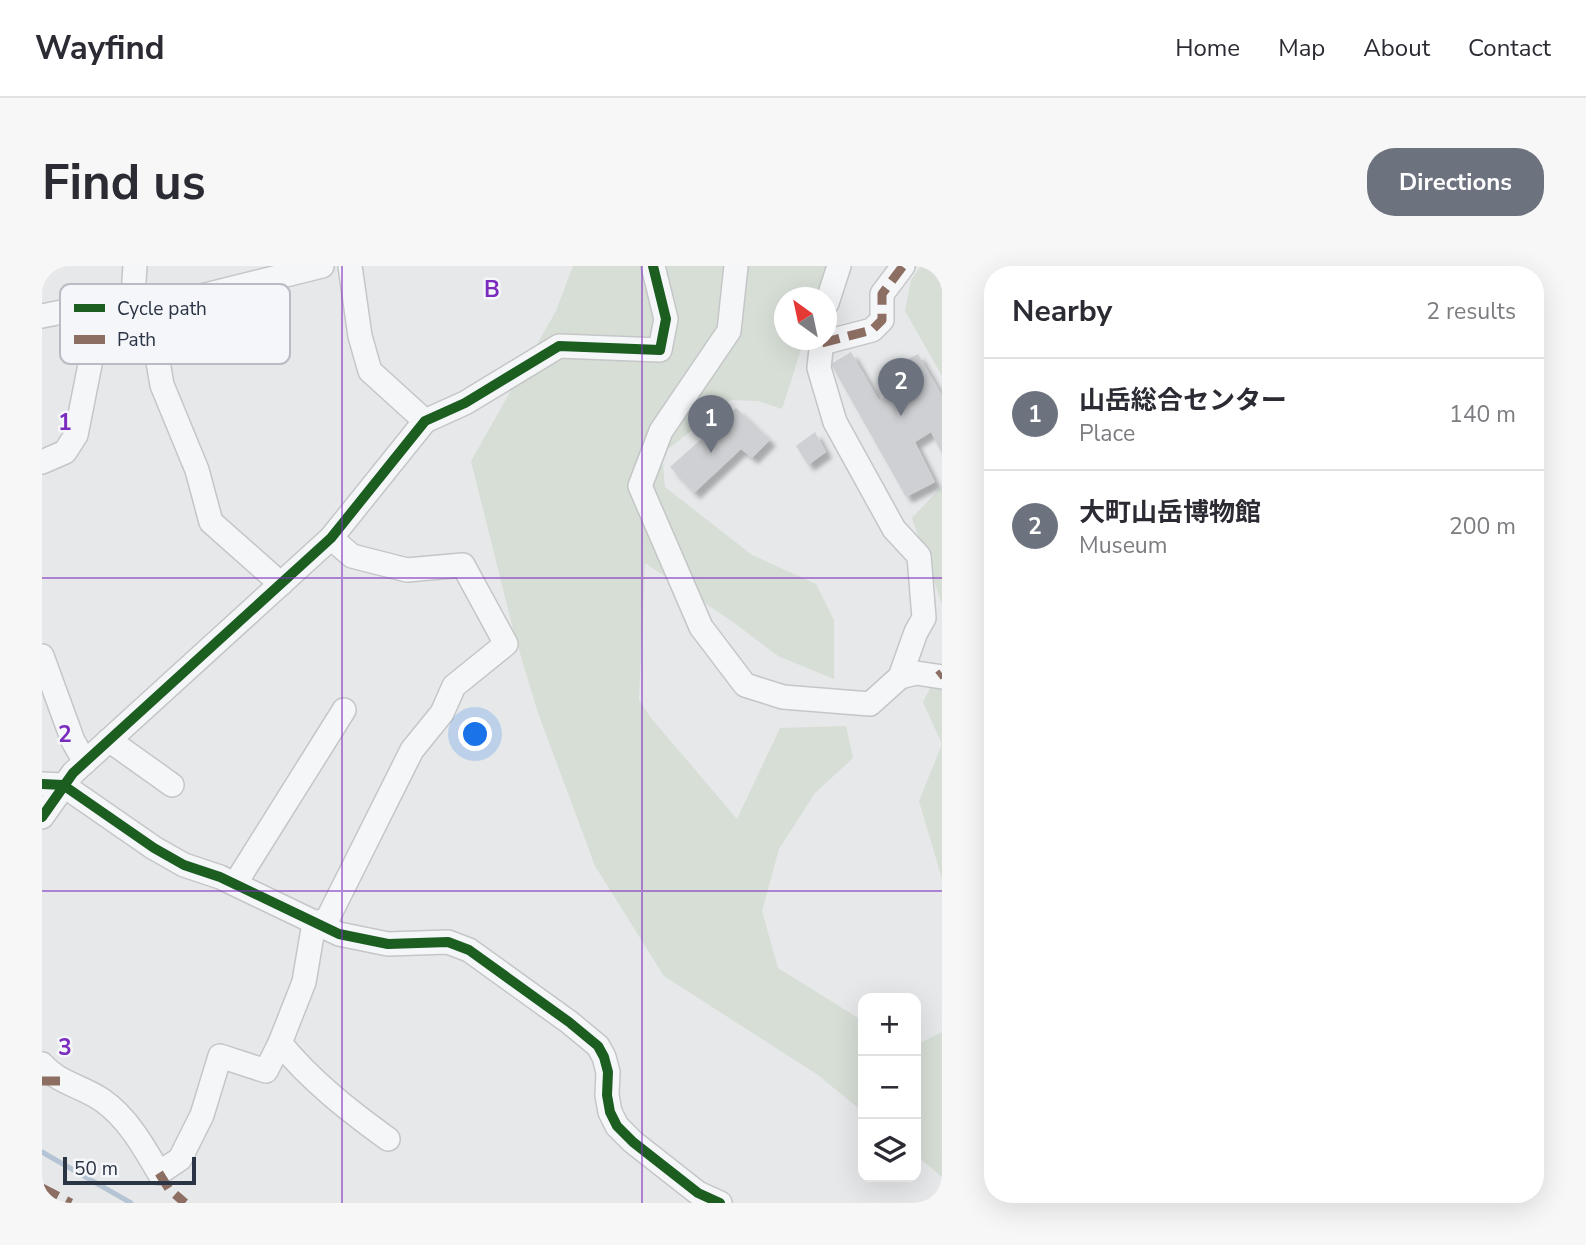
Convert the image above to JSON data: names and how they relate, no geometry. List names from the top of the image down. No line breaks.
{"legend":["Cycle path","Path"],"scale_bar":"50 m","north":"top left","page":{"header":"Wayfind","nav":["Home","Map","About","Contact"],"buttons":"Directions","title":"Find us","heading":["Nearby","2 results"],"list":[{"mark":"1","name":"山岳総合センター","note":"Place","value":"140 m"},{"mark":"2","name":"大町山岳博物館","note":"Museum","value":"200 m"}],"pins":["2","1"],"map_buttons":["+","−"],"scale":"50 m"},"grid":{"columns":["B"],"rows":["1","2","3"]}}
